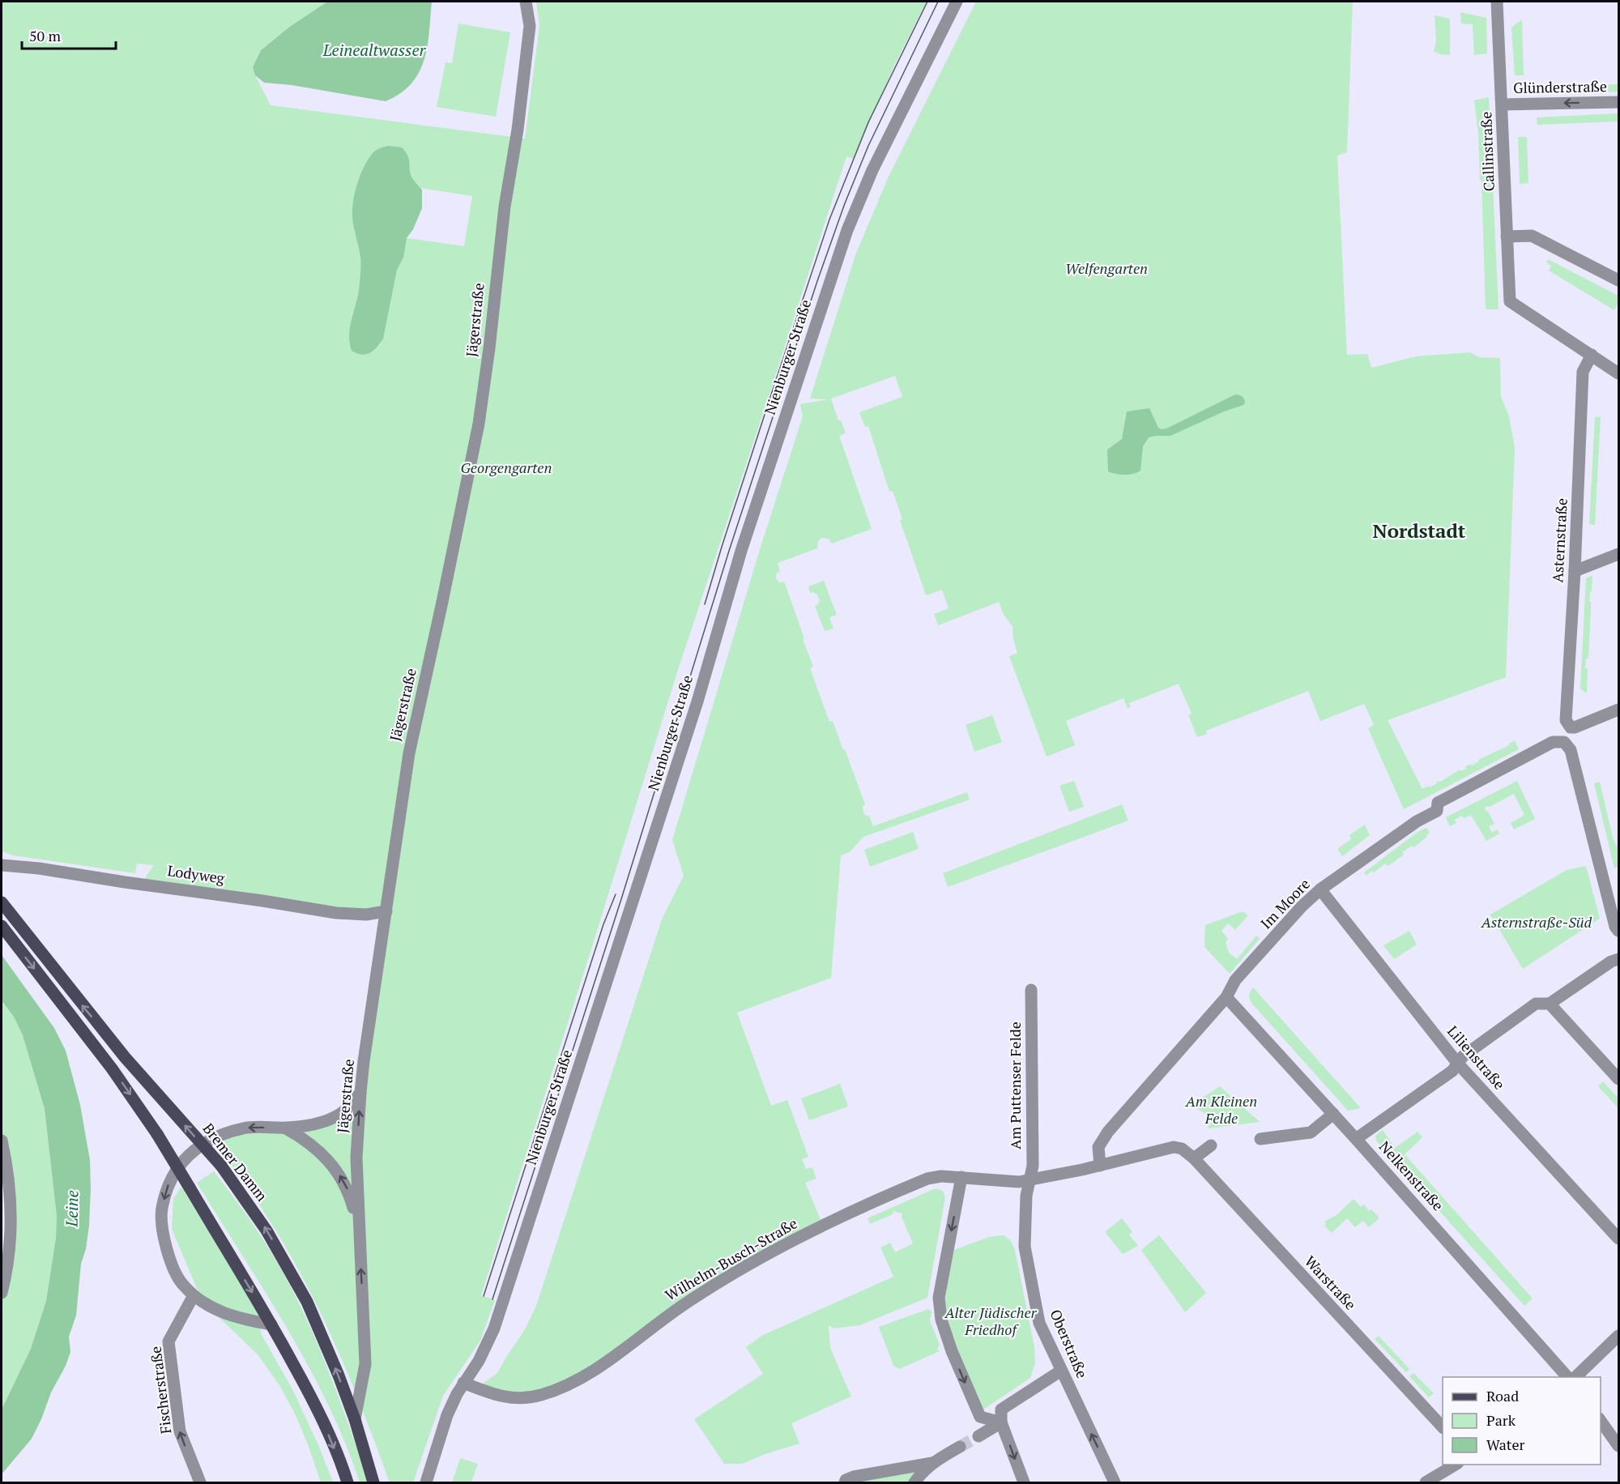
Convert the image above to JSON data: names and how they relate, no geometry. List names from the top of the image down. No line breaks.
{"streets":{"main road":["Bremer Damm"],"street":["Glünderstraße","Callinstraße","Jägerstraße","Nienburger Straße","Asternstraße","Lodyweg","Im Moore","Lilienstraße","Am Puttenser Felde","Nelkenstraße","Wilhelm-Busch-Straße","Warstraße","Oberstraße","Fischerstraße"]},"crossings":[["Glünderstraße","Callinstraße"],["Callinstraße","Asternstraße"],["Jägerstraße","Lodyweg"],["Jägerstraße","Bremer Damm"],["Nienburger Straße","Wilhelm-Busch-Straße"],["Im Moore","Lilienstraße"],["Im Moore","Nelkenstraße"],["Am Puttenser Felde","Wilhelm-Busch-Straße"],["Am Puttenser Felde","Oberstraße"],["Wilhelm-Busch-Straße","Oberstraße"]],"one_way":["Glünderstraße","Fischerstraße"],"districts":["Nordstadt"],"water":["Leinealtwasser","Leine"],"parks":["Welfengarten","Georgengarten","Asternstraße-Süd","Am Kleinen Felde","Alter Jüdischer Friedhof"],"legend":["Road","Park","Water"],"scale_bar":"50 m"}
